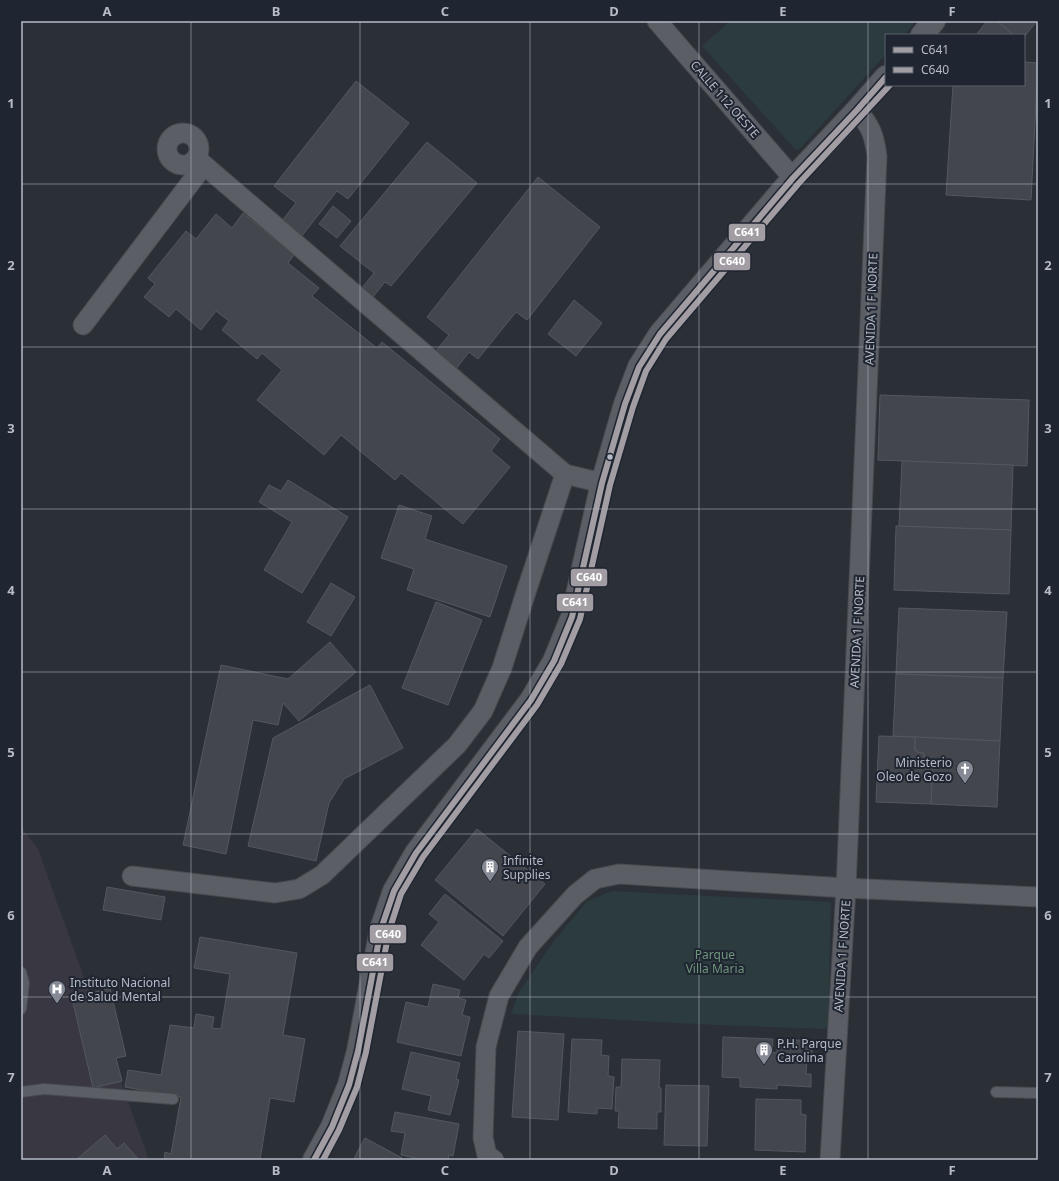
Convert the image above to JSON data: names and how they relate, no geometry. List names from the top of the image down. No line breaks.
{"streets":{"street":["CALLE 112 OESTE","AVENIDA 1 F NORTE"]},"parks":["Parque Villa Maria"],"places":{"church":["Ministerio Oleo de Gozo"],"building":["Infinite Supplies","P.H. Parque Carolina"],"hospital":["Instituto Nacional de Salud Mental"]},"lines":["transit line C641","transit line C640"],"legend":["C641","C640"],"grid":{"columns":["A","B","C","D","E","F"],"rows":["1","2","3","4","5","6","7"]}}
